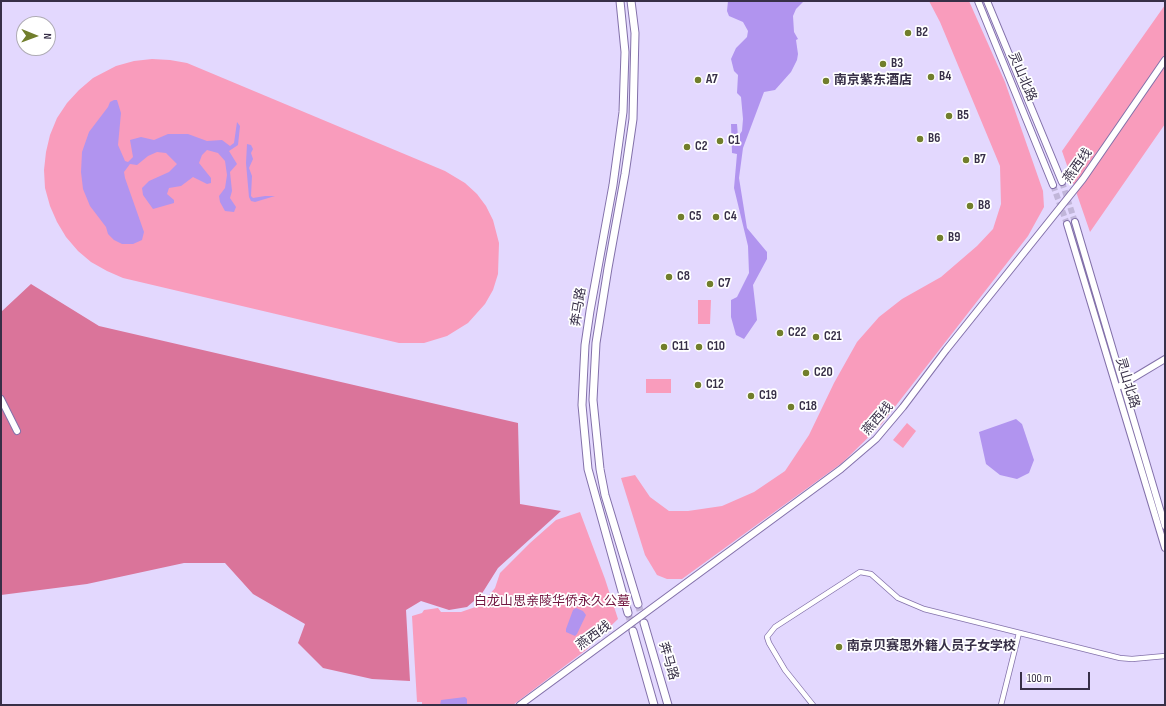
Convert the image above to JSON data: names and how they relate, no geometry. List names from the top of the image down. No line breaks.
{"streets":{"main road":["奔马路"],"street":["灵山北路","燕西线"]},"parks":["白龙山思亲陵华侨永久公墓"],"places":["B2","B3","B4","A7","南京紫东酒店","B5","B6","C1","C2","B7","B8","C5","C4","B9","C8","C7","C22","C21","C11","C10","C20","C12","C19","C18","南京贝赛思外籍人员子女学校"],"scale_bar":"100 m","north":"right"}
